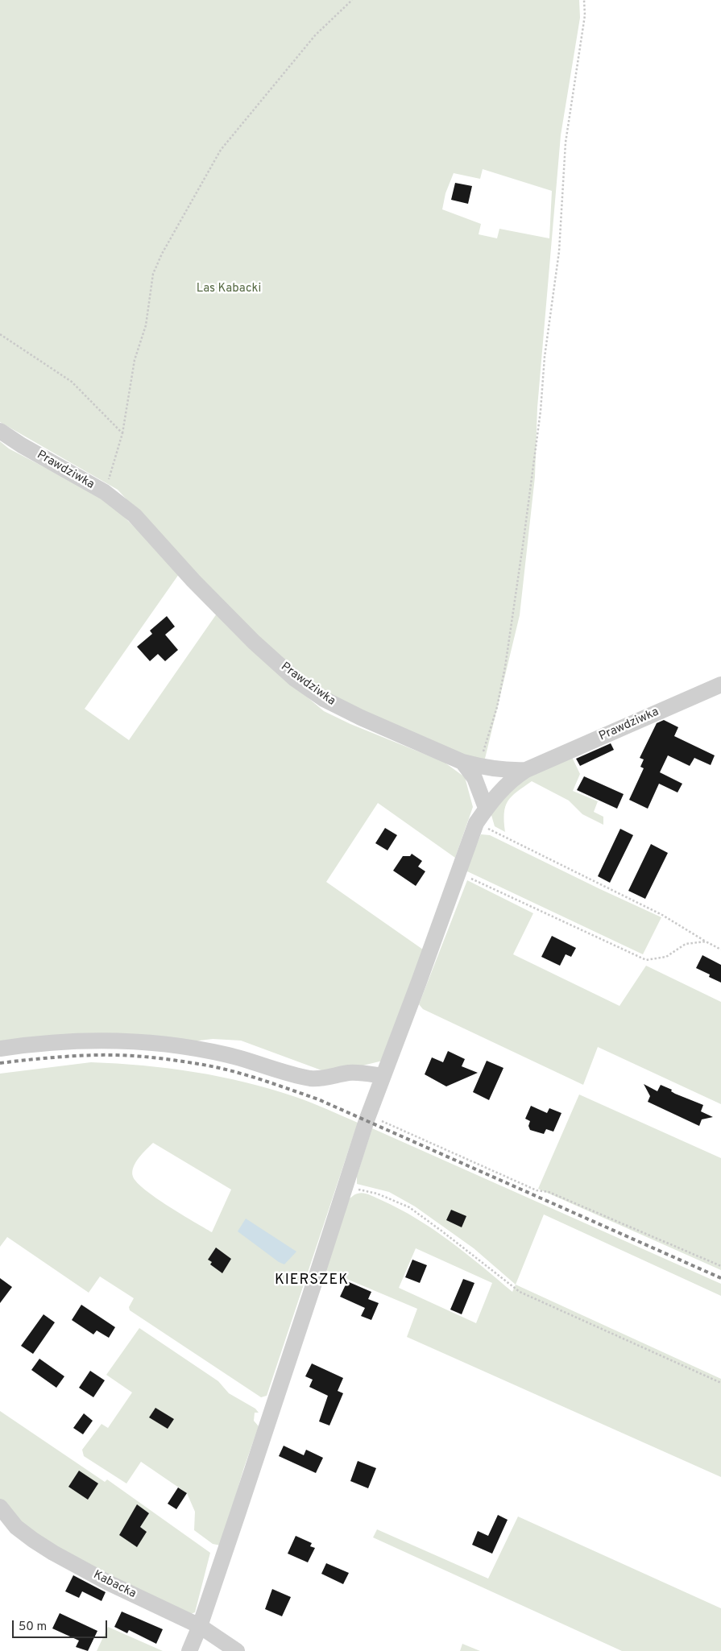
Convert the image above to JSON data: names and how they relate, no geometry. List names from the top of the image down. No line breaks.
{"streets":{"street":["Prawdziwka","Kabacka"]},"districts":["KIERSZEK"],"parks":["Las Kabacki"],"scale_bar":"50 m"}
